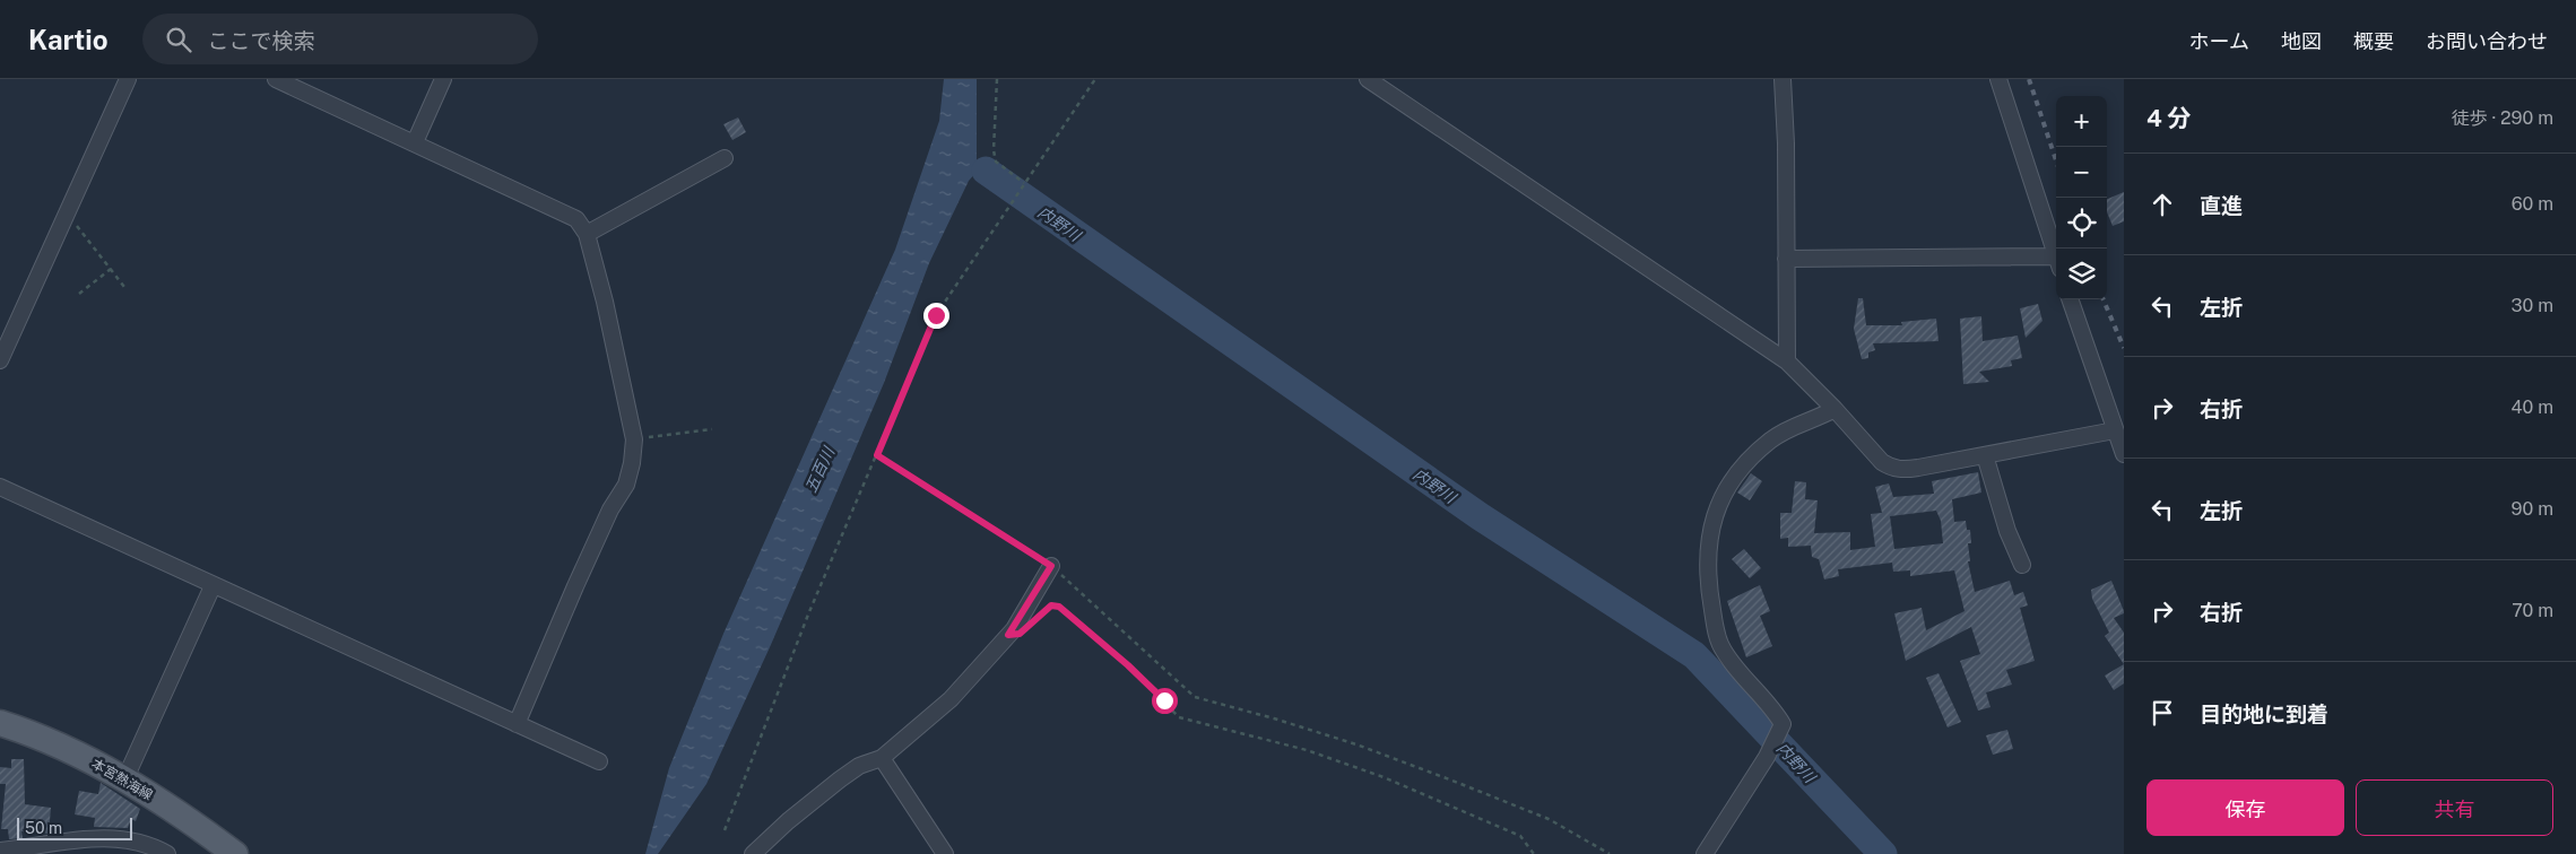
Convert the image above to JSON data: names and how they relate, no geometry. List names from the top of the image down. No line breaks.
{"streets":{"main road":["本宮熱海線"]},"water":["内野川","五百川"],"scale_bar":"50 m","page":{"header":"Kartio","search":"ここで検索","nav":["ホーム","地図","概要","お問い合わせ"],"heading":["4 分","徒歩 · 290 m"],"map_buttons":["+","−"],"list":[["直進","60 m"],["左折","30 m"],["右折","40 m"],["左折","90 m"],["右折","70 m"],"目的地に到着"],"buttons":["保存","共有"],"scale":"50 m"}}
